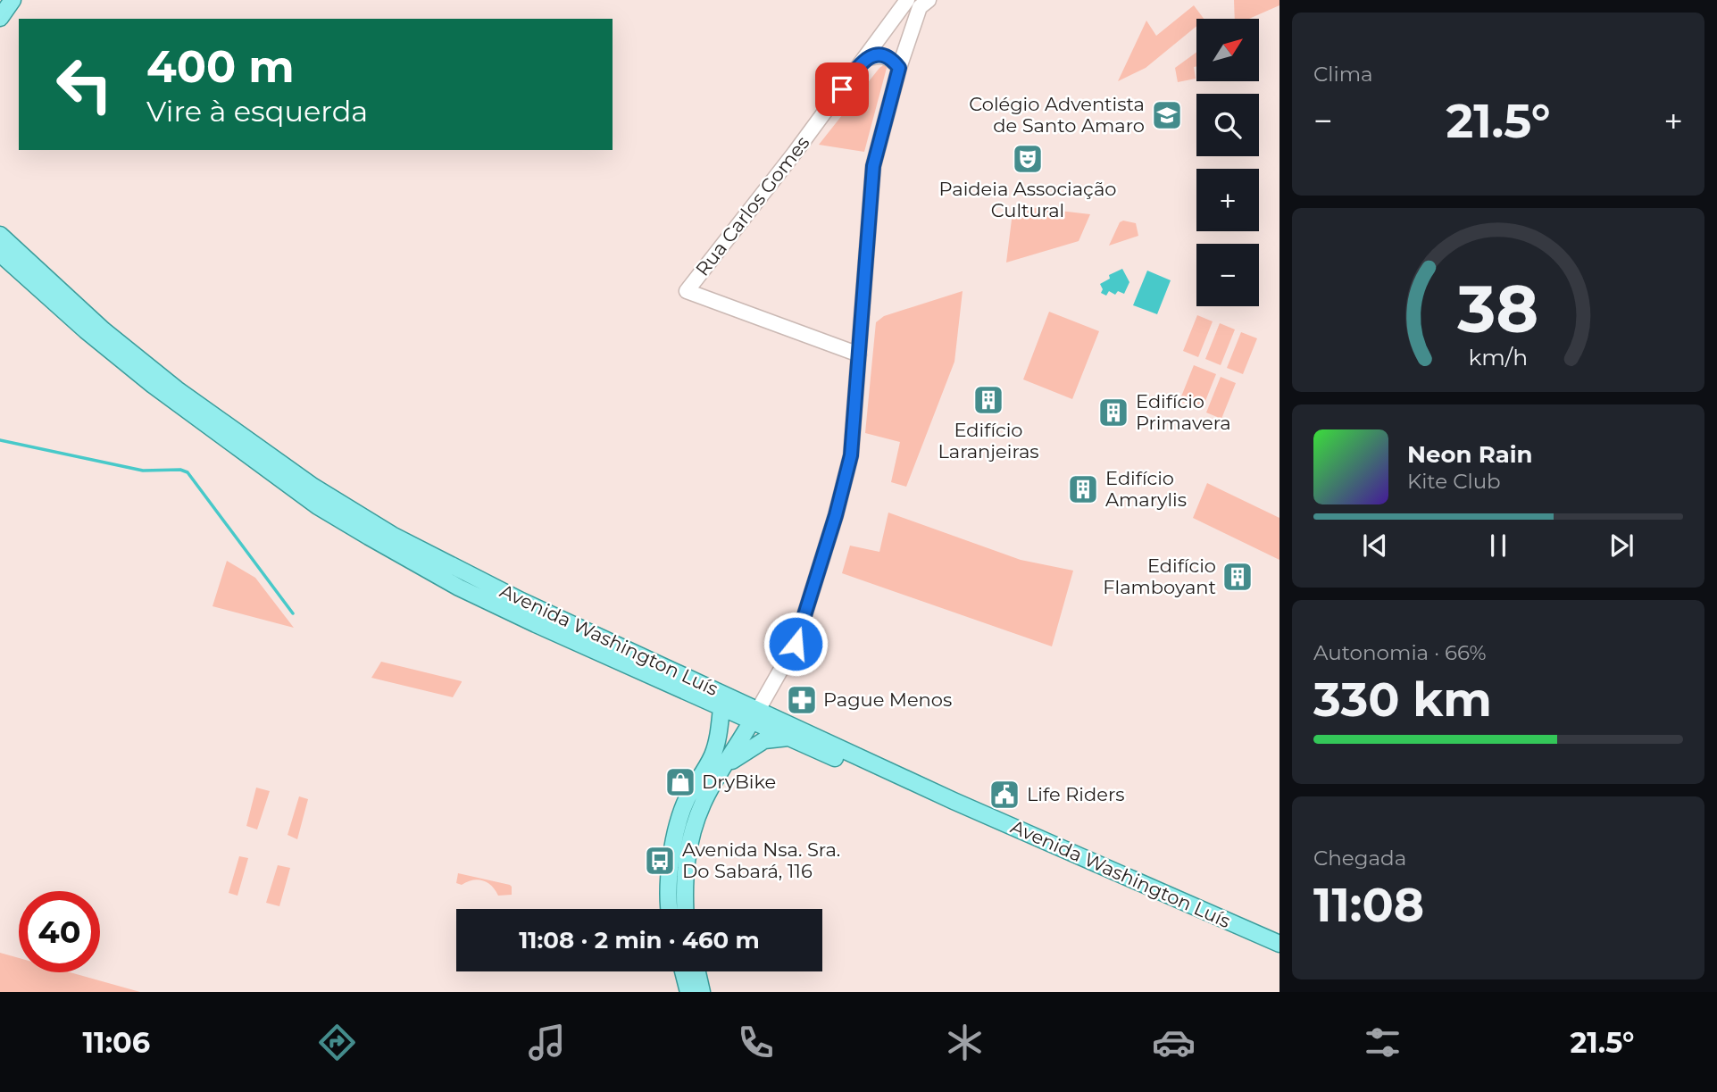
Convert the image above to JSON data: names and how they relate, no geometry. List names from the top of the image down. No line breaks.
{"streets":{"main road":["Avenida Washington Luís"],"street":["Rua Carlos Gomes"]},"crossings":[["Rua Carlos Gomes","Avenida Washington Luís"]],"places":{"school or university":["Colégio Adventista de Santo Amaro"],"theatre":["Paideia Associação Cultural"],"building":["Edifício Laranjeiras","Edifício Primavera","Edifício Amarylis","Edifício Flamboyant"],"pharmacy":["Pague Menos"],"shop":["DryBike"],"public building":["Life Riders"],"bus stop":["Avenida Nsa. Sra. Do Sabará, 116"]},"north":"top right","page":{"tile":["Clima",["Autonomia · 66%","330 km"],["Chegada","11:08"]],"map_buttons":["+","−"],"turn":["400 m","Vire à esquerda"],"heat":["−","21.5°","+"],"song":["Neon Rain","Kite Club"],"limit":"40","trip":"11:08 · 2 min · 460 m","tabs":["11:06","21.5°"],"gauge":["38","km/h"]}}
